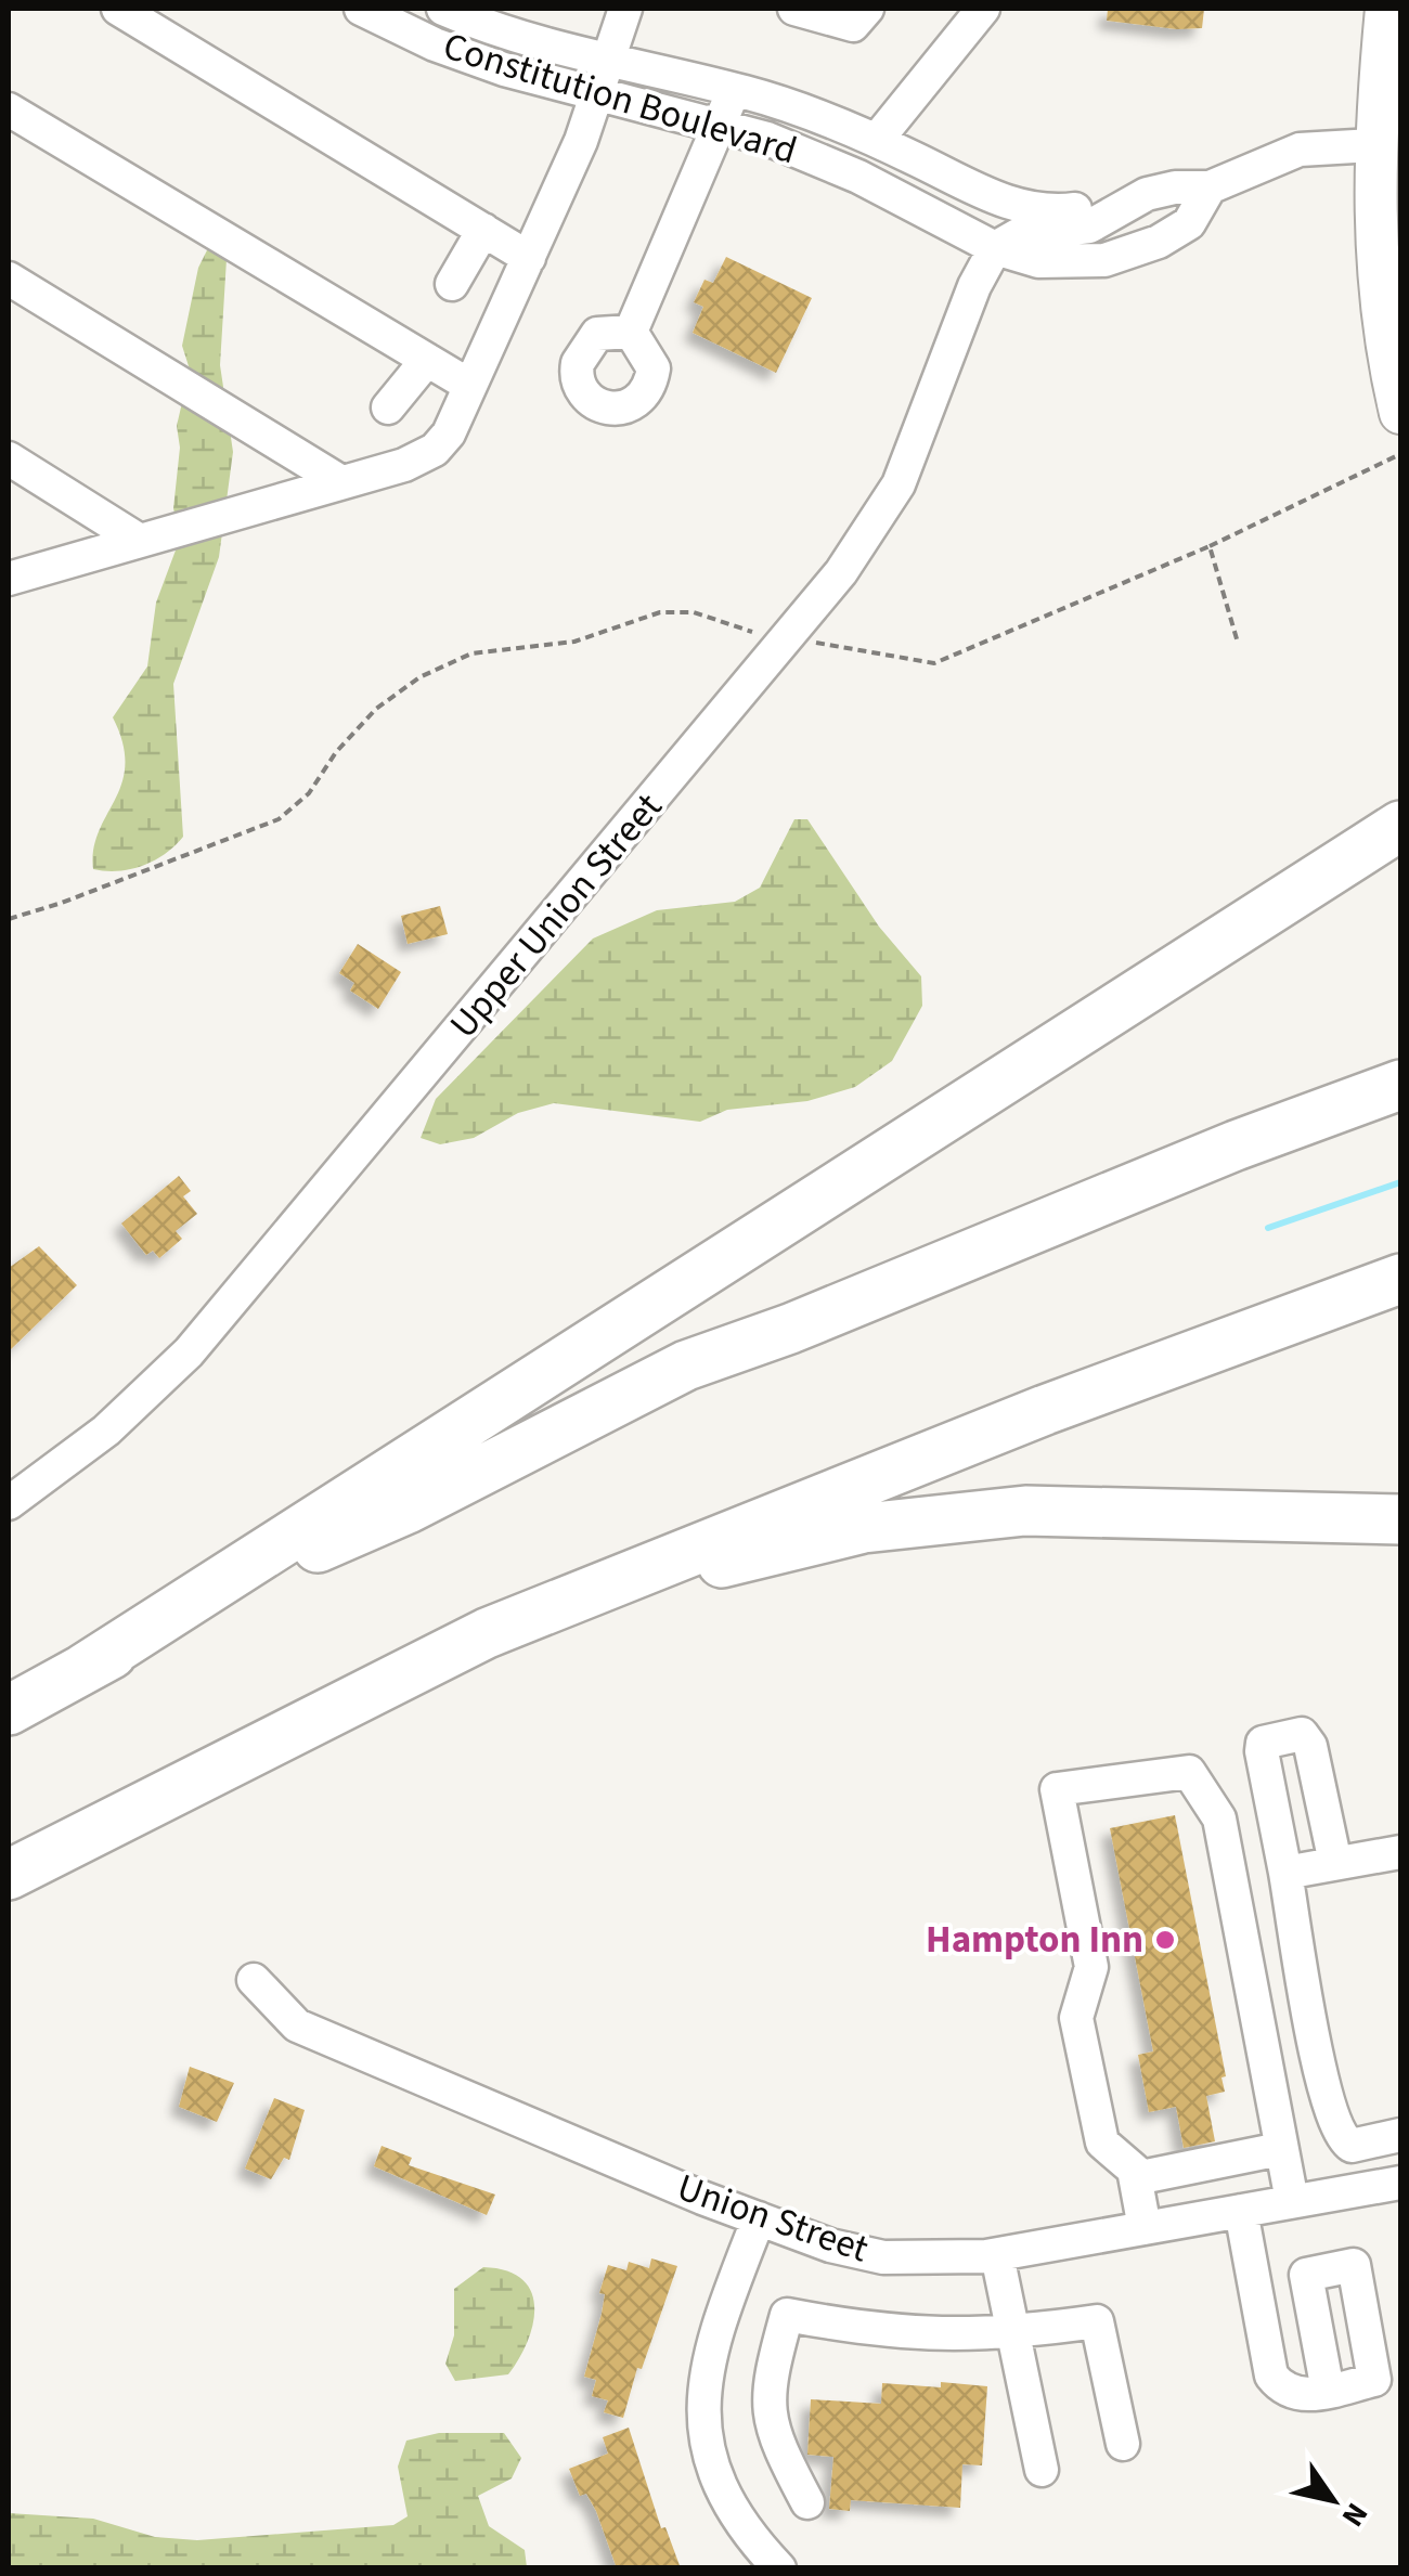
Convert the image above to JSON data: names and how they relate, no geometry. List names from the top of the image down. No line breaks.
{"streets":{"street":["Constitution Boulevard","Upper Union Street","Union Street"]},"crossings":[["Constitution Boulevard","Upper Union Street"]],"places":["Hampton Inn"],"north":"bottom right"}
